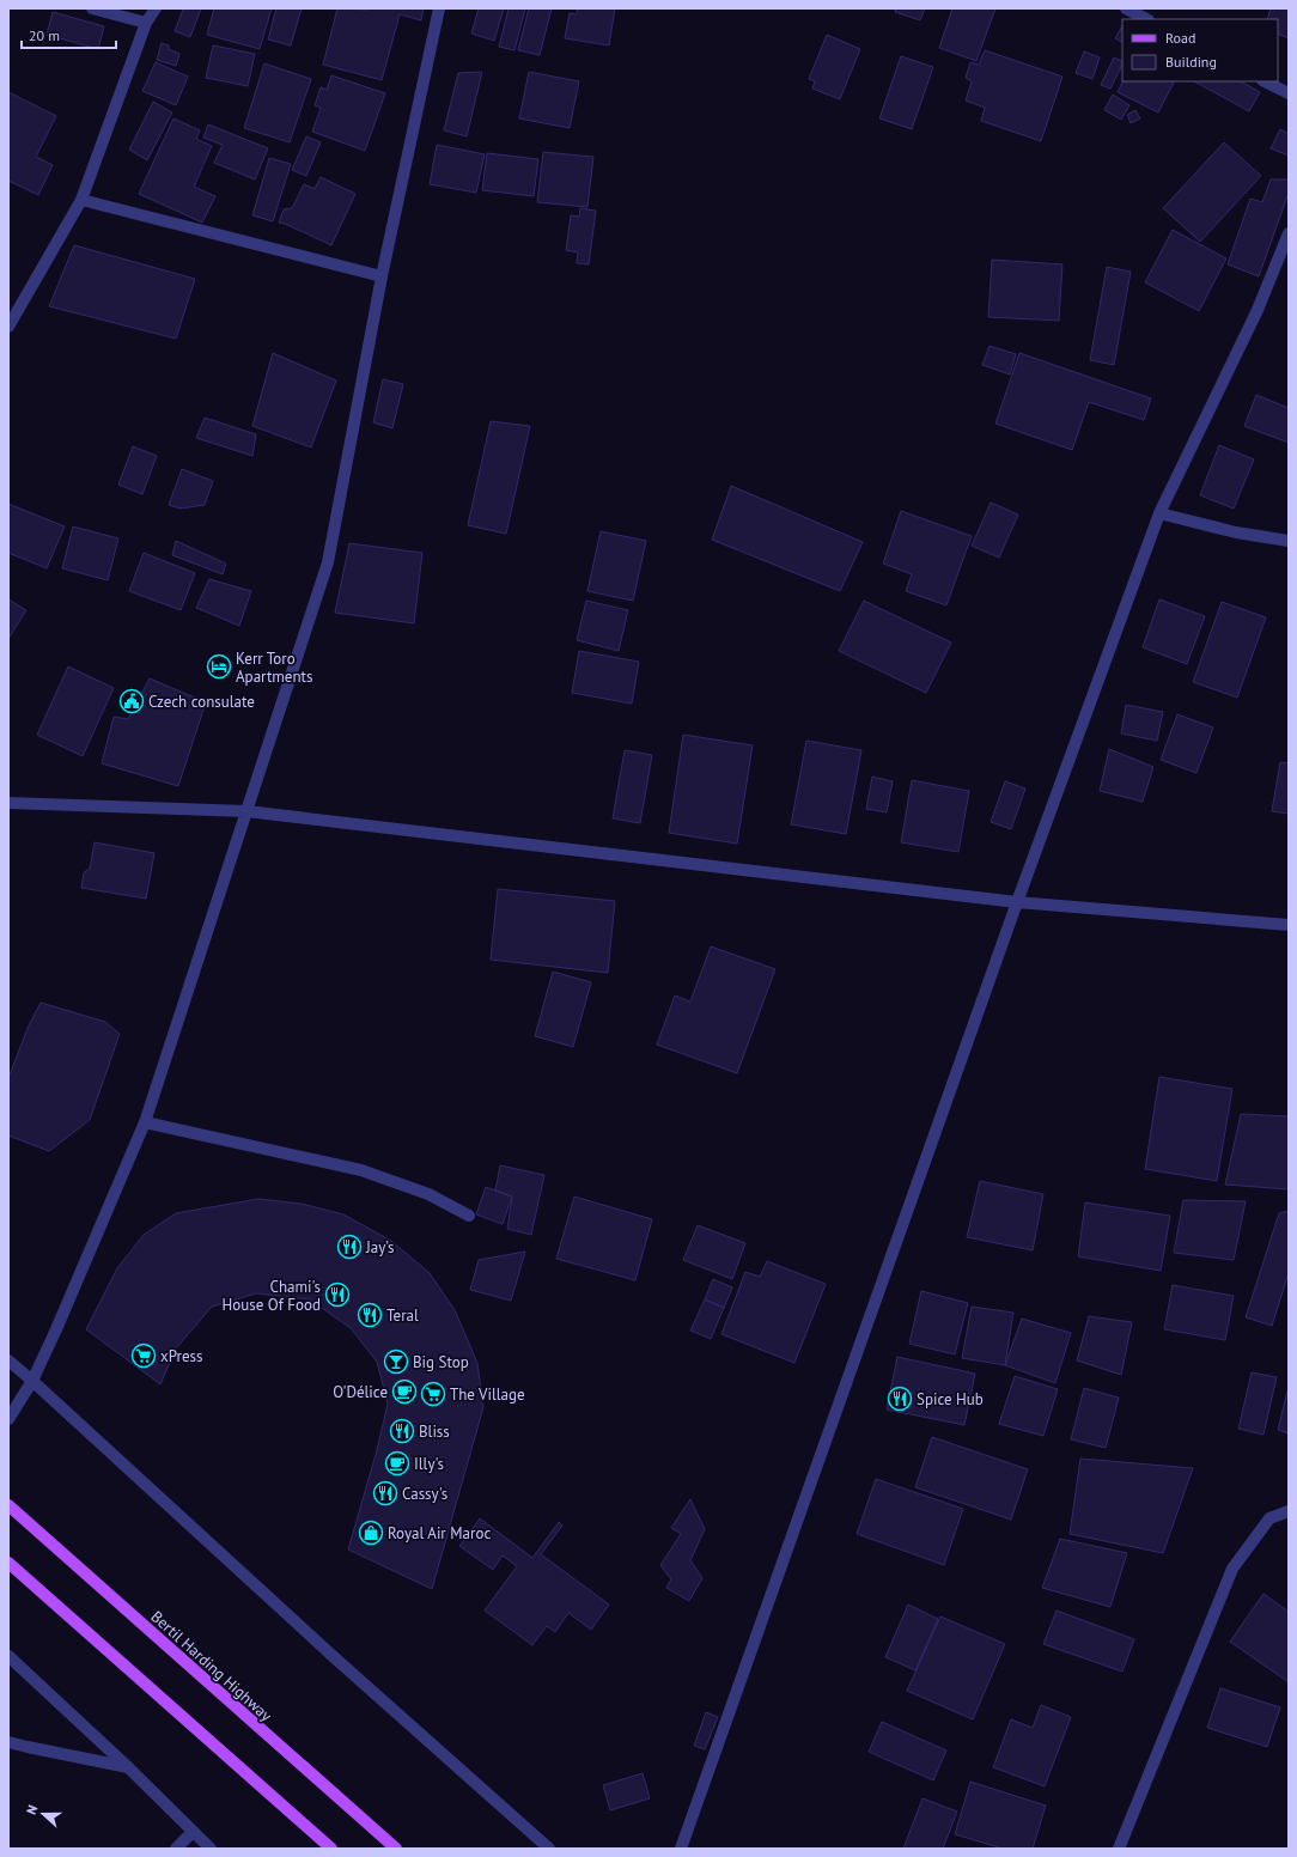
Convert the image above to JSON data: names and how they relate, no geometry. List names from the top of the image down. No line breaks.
{"streets":{"main road":["Bertil Harding Highway"]},"places":{"hotel":["Kerr Toro Apartments"],"public building":["Czech consulate"],"restaurant":["Jay’s","Chami's House Of Food","Teral","Spice Hub","Bliss","Cassy's"],"supermarket":["xPress","The Village"],"bar":["Big Stop"],"cafe":["O'Délice","Illy's"],"shop":["Royal Air Maroc"]},"legend":["Road","Building"],"scale_bar":"20 m","north":"left"}
